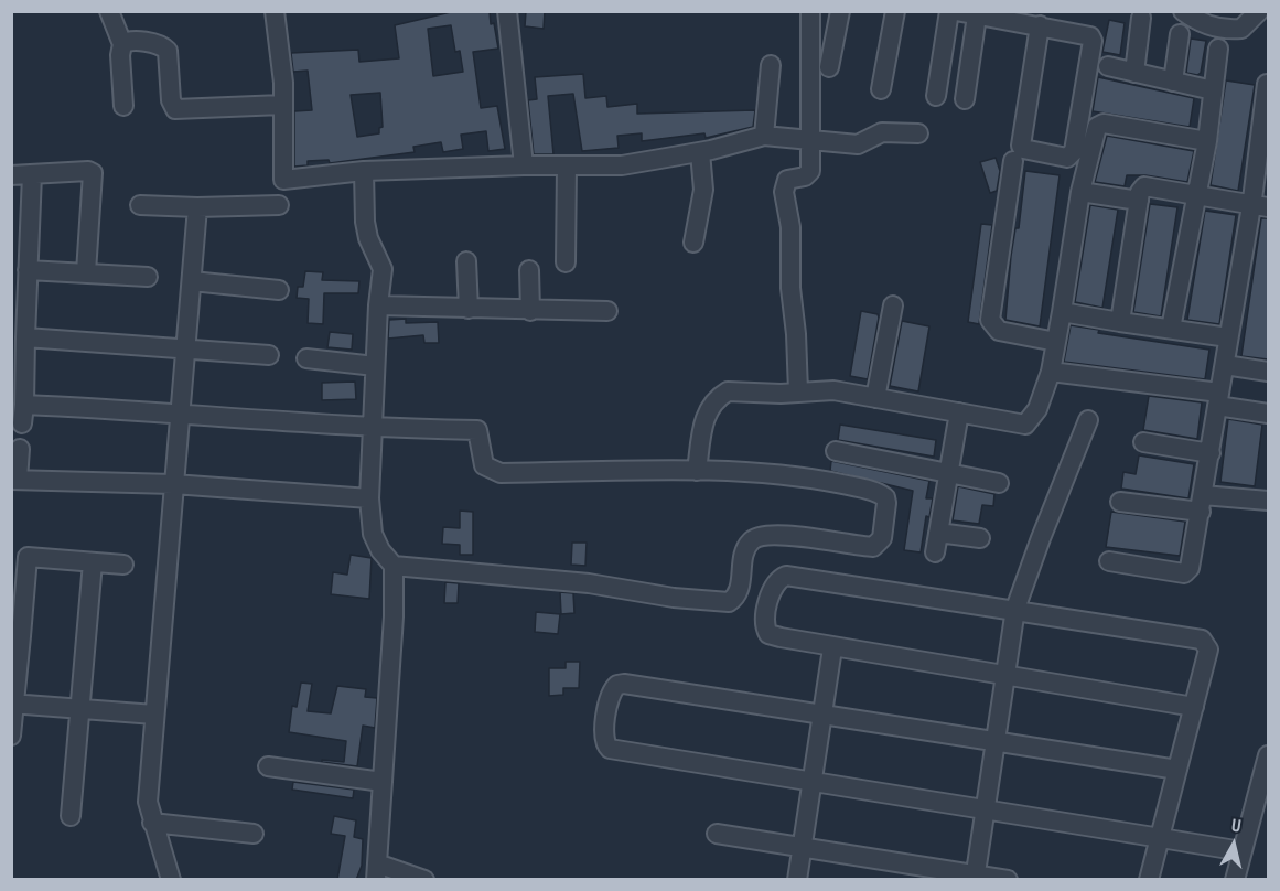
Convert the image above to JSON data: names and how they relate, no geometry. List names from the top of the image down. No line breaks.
{"north":"top"}
